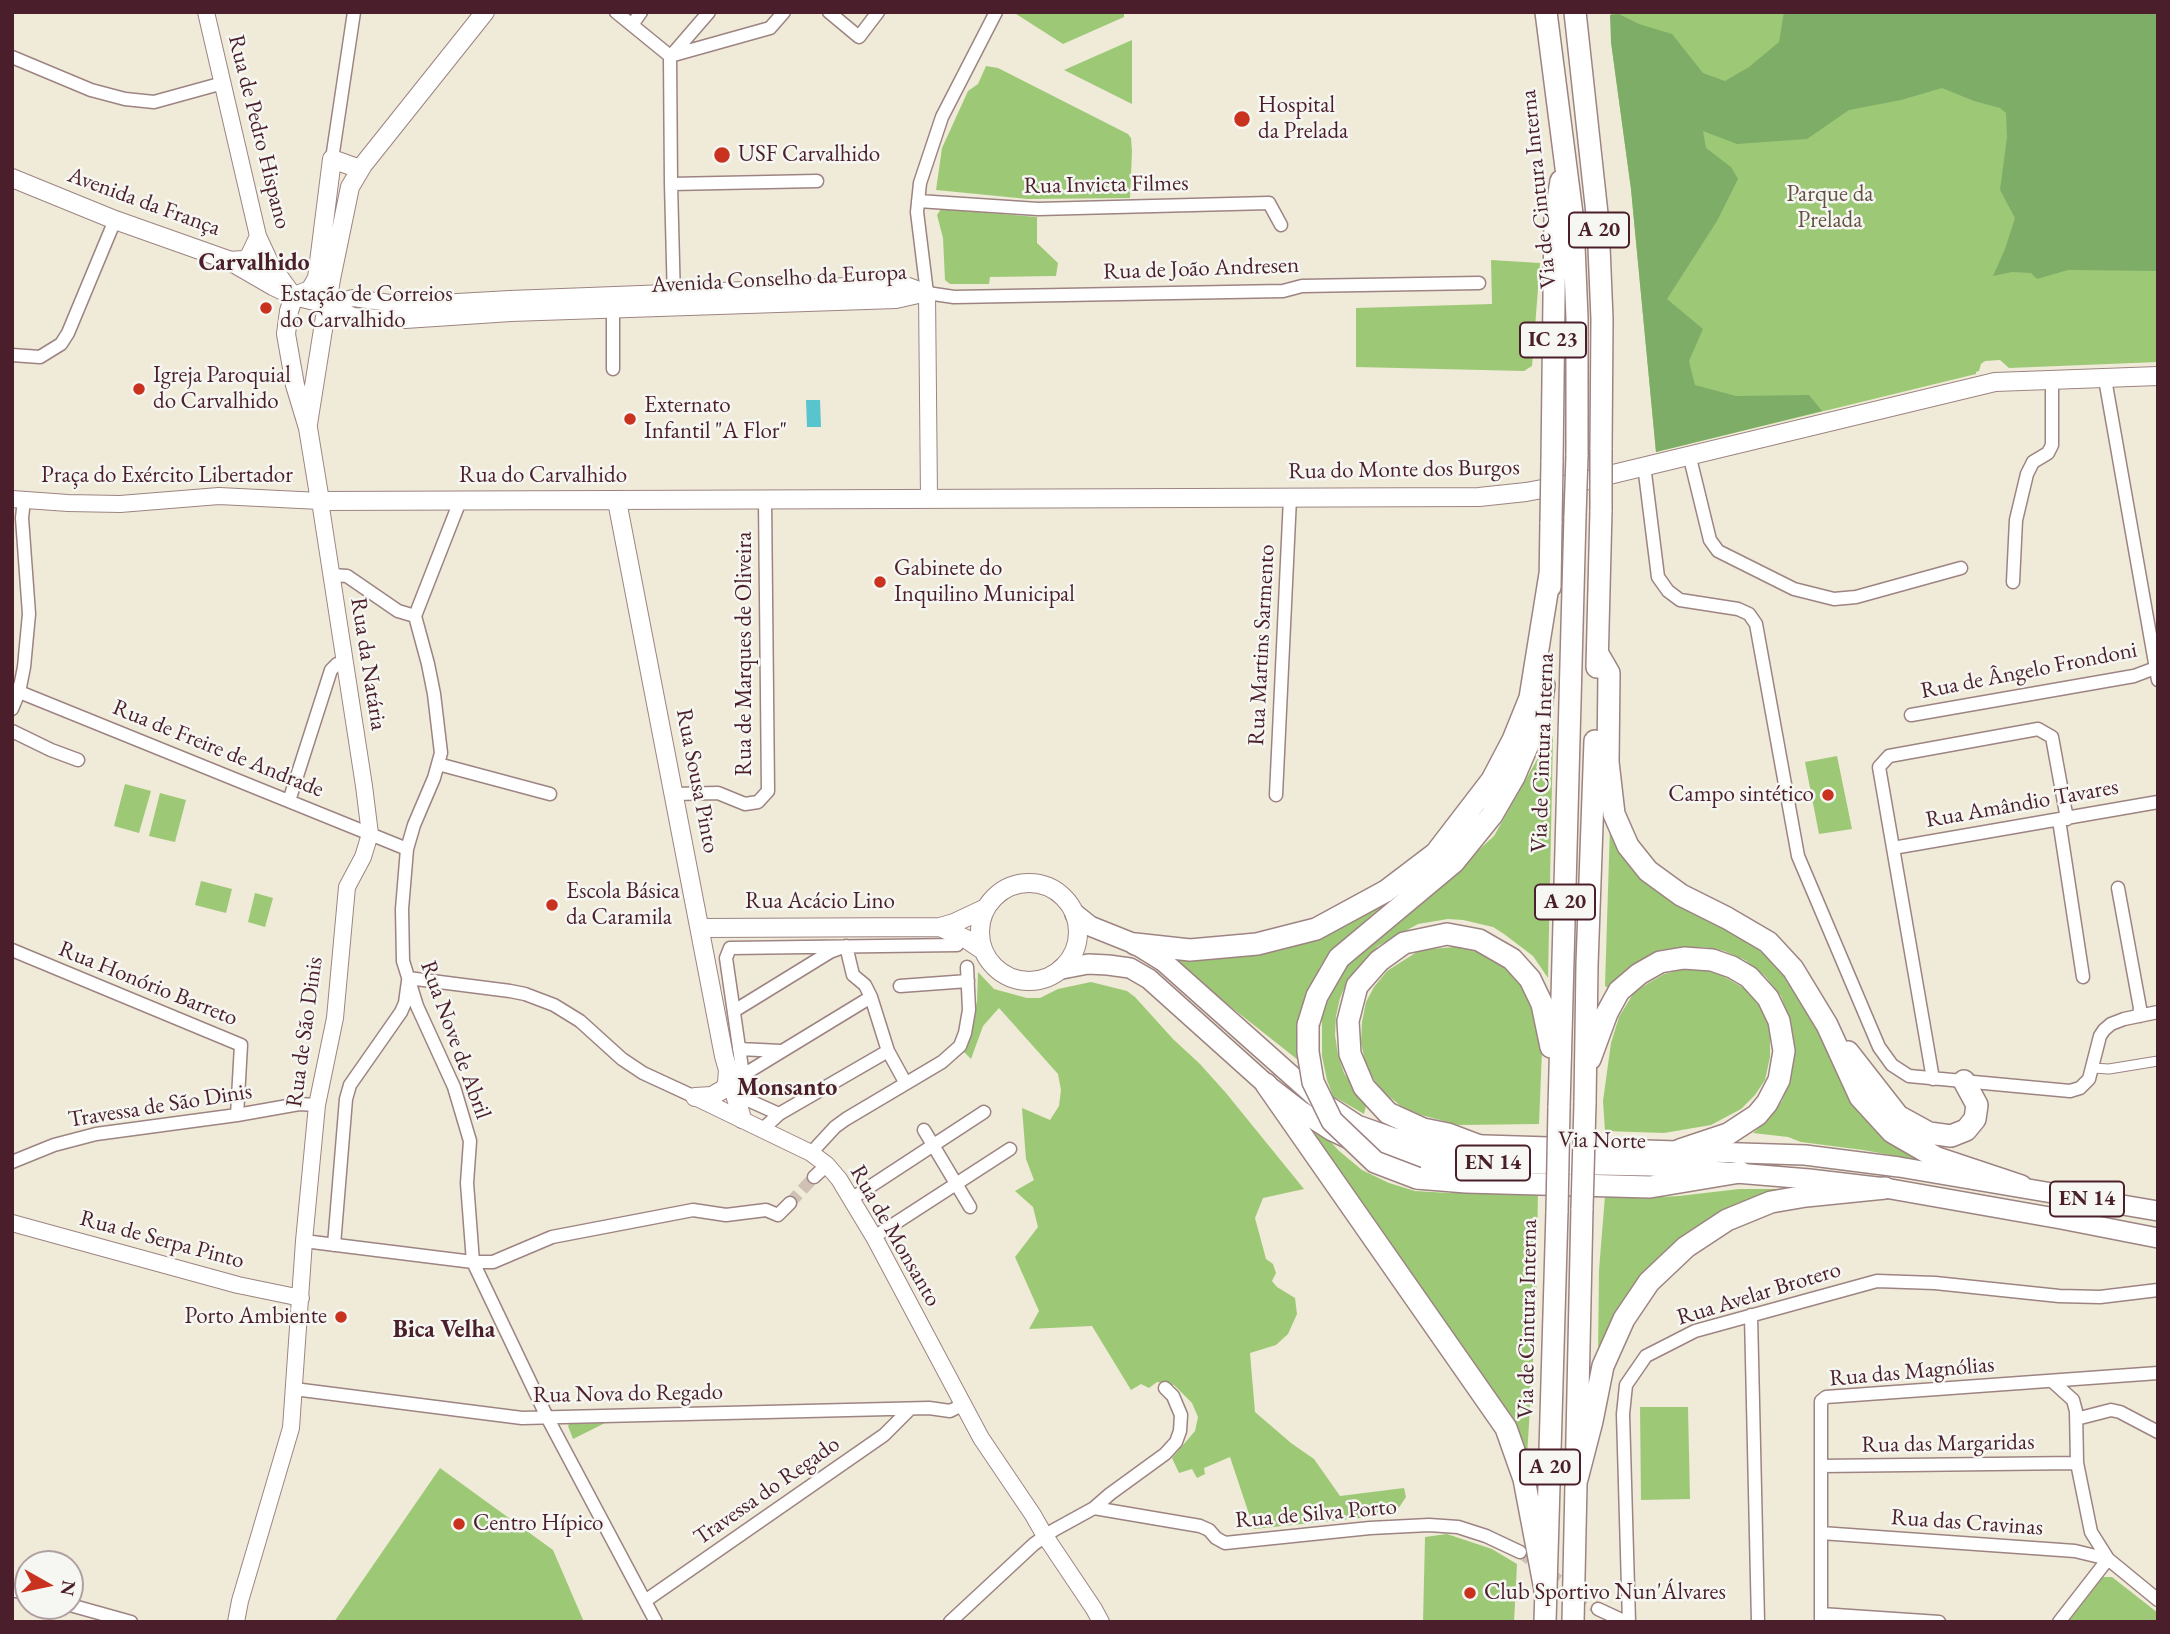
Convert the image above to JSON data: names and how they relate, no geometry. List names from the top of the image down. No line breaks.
{"streets":{"highway":["Via de Cintura Interna","A 20","IC 23","Via Norte","EN 14"],"main road":["Avenida da França","Rua do Monte dos Burgos","Praça do Exército Libertador","Rua do Carvalhido","Rua Sousa Pinto","Rua Acácio Lino"],"street":["Rua de Pedro Hispano","Rua Invicta Filmes","Rua de João Andresen","Avenida Conselho da Europa","Rua Martins Sarmento","Rua de Marques de Oliveira","Rua da Natária","Rua de Ângelo Frondoni","Rua de Freire de Andrade","Rua Amândio Tavares","Rua Honório Barreto","Rua de São Dinis","Rua Nove de Abril","Travessa de São Dinis","Rua de Monsanto","Rua de Serpa Pinto","Rua Avelar Brotero","Rua das Magnólias","Rua Nova do Regado","Rua das Margaridas","Travessa do Regado","Rua de Silva Porto","Rua das Cravinas"]},"crossings":[["Rua de Pedro Hispano","Avenida da França"],["Via de Cintura Interna","IC 23"],["Avenida da França","Avenida Conselho da Europa"],["Rua de João Andresen","Avenida Conselho da Europa"],["Rua do Monte dos Burgos","Rua do Carvalhido"],["Rua do Monte dos Burgos","Rua Martins Sarmento"],["Rua do Monte dos Burgos","Rua de Marques de Oliveira"],["Praça do Exército Libertador","Rua do Carvalhido"],["Praça do Exército Libertador","Rua da Natária"],["Rua do Carvalhido","Rua de Marques de Oliveira"],["Rua do Carvalhido","Rua da Natária"],["Rua do Carvalhido","Rua Sousa Pinto"],["Rua de Marques de Oliveira","Rua Sousa Pinto"],["Rua da Natária","Rua de Freire de Andrade"],["Rua da Natária","Rua de São Dinis"],["Rua de Freire de Andrade","Rua de São Dinis"],["Rua de Freire de Andrade","Rua Nove de Abril"],["Rua Sousa Pinto","Rua Acácio Lino"],["Rua Sousa Pinto","Rua de Monsanto"],["Rua Acácio Lino","Via Norte"],["Rua Honório Barreto","Travessa de São Dinis"],["Rua de São Dinis","Travessa de São Dinis"],["Rua de São Dinis","Rua de Serpa Pinto"],["Rua de São Dinis","Rua Nova do Regado"],["Rua Nove de Abril","Rua de Monsanto"],["Rua Nove de Abril","Rua Nova do Regado"],["Rua Nove de Abril","Travessa do Regado"],["Rua de Monsanto","Rua Nova do Regado"],["Rua das Magnólias","Rua das Margaridas"],["Rua das Magnólias","Rua das Cravinas"],["Rua Nova do Regado","Travessa do Regado"]],"districts":["Carvalhido","Monsanto","Bica Velha"],"parks":["Parque da Prelada"],"places":["Hospital da Prelada","USF Carvalhido","Estação de Correios do Carvalhido","Igreja Paroquial do Carvalhido","Externato Infantil \"A Flor\"","Gabinete do Inquilino Municipal","Campo sintético","Escola Básica da Caramila","Porto Ambiente","Centro Hípico","Club Sportivo Nun'Álvares"],"north":"right"}
